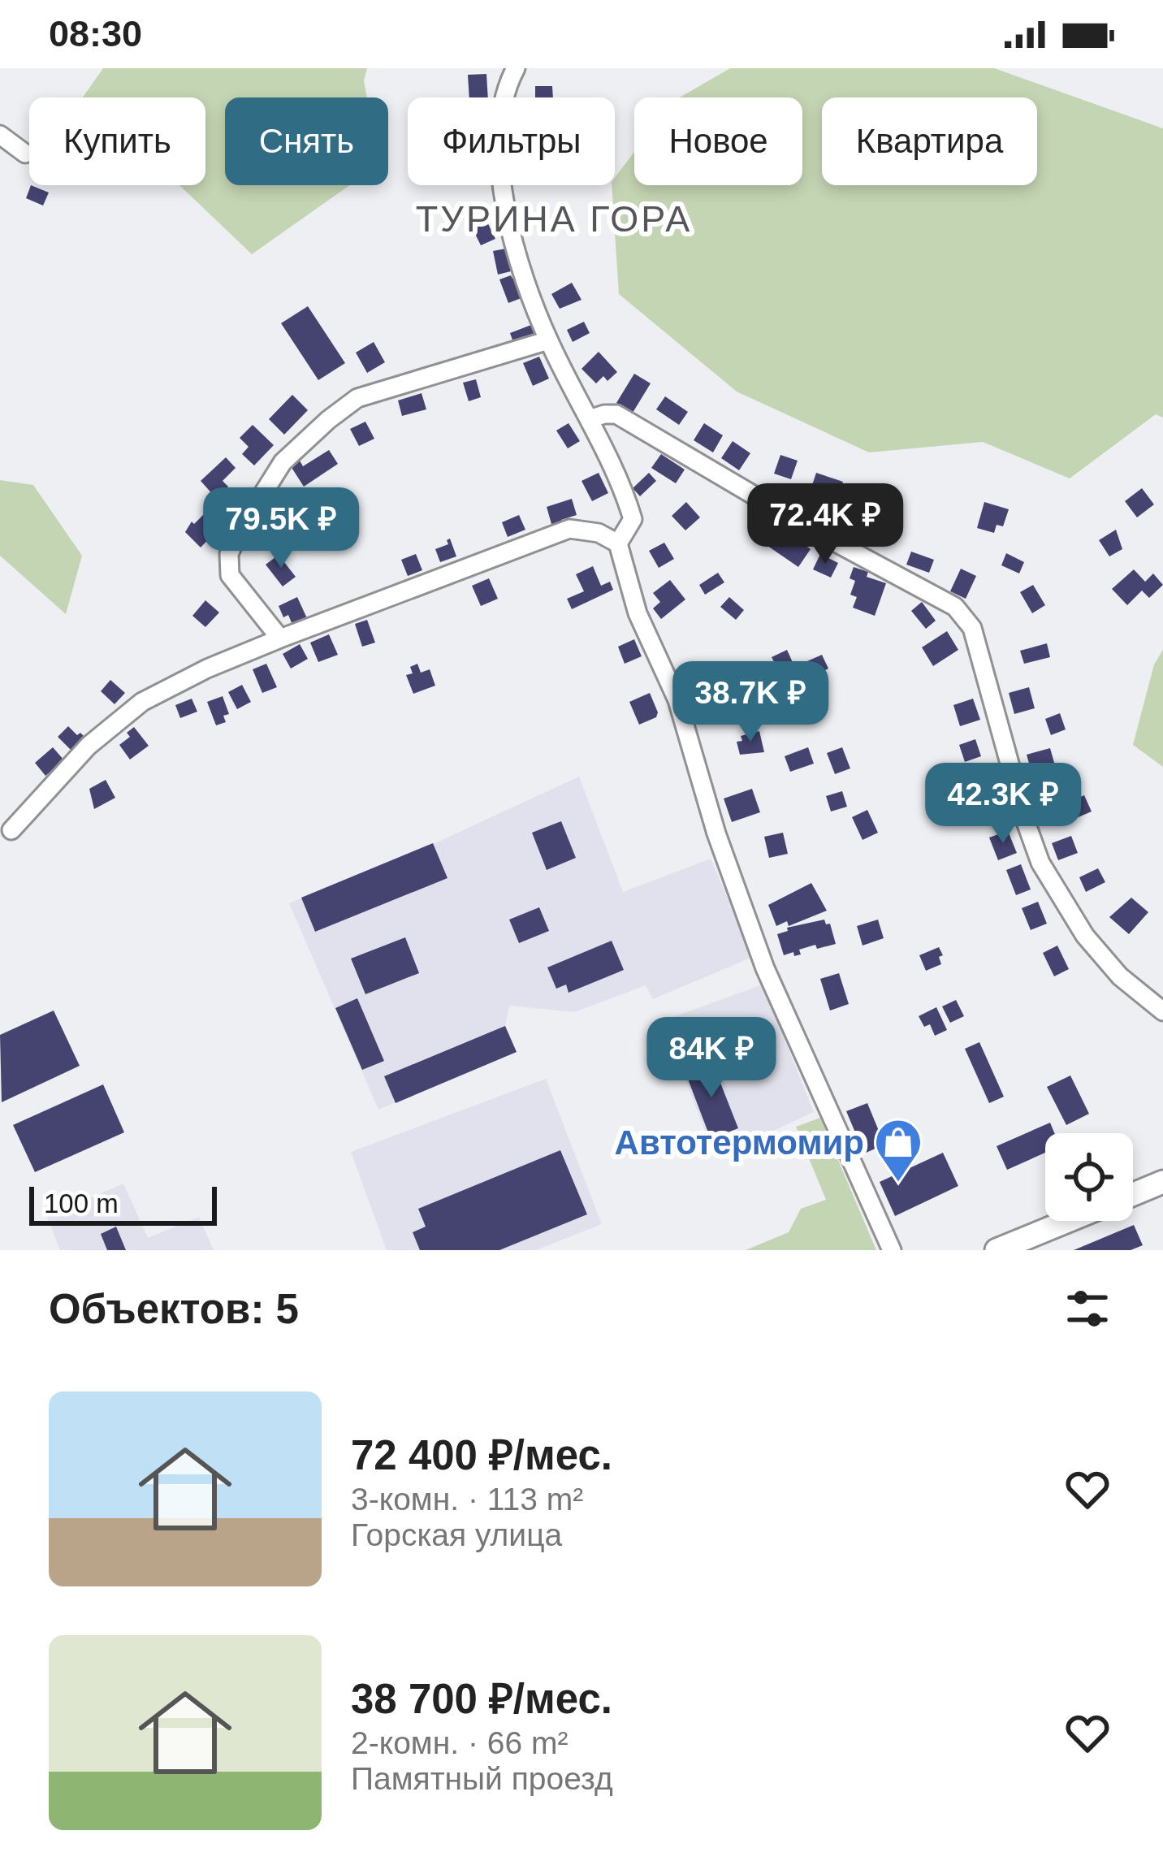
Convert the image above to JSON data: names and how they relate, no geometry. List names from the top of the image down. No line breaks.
{"districts":["ТУРИНА ГОРА"],"places":{"shop":["Автотермомир"]},"scale_bar":"100 m","page":{"status":"08:30","chip":["Купить","Снять","Фильтры","Новое","Квартира"],"price":["72.4K ₽","79.5K ₽","38.7K ₽","42.3K ₽","84K ₽"],"scale":"100 m","heading":"Объектов: 5","list":[{"name":"72 400 ₽/мес.","note":"3-комн. · 113 m² · Горская улица"},{"name":"38 700 ₽/мес.","note":"2-комн. · 66 m² · Памятный проезд"}]}}
